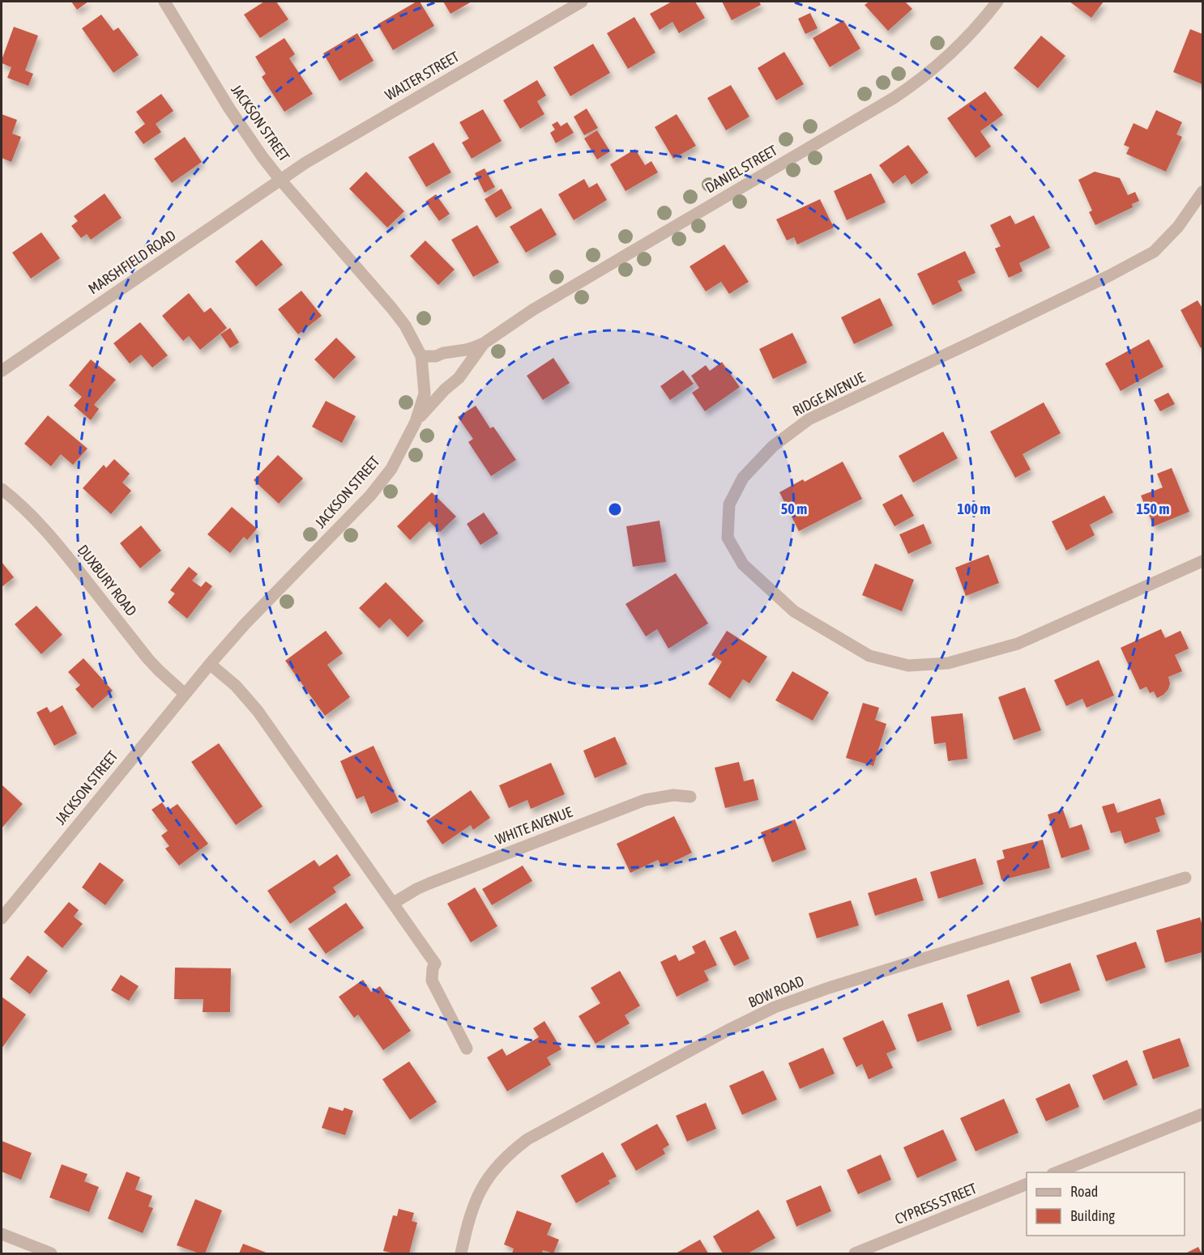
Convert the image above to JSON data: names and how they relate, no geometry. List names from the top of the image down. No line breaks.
{"streets":{"street":["WALTER STREET","JACKSON STREET","DANIEL STREET","MARSHFIELD ROAD","RIDGE AVENUE","DUXBURY ROAD","WHITE AVENUE","BOW ROAD","CYPRESS STREET"]},"crossings":[["WALTER STREET","JACKSON STREET"],["WALTER STREET","MARSHFIELD ROAD"],["JACKSON STREET","DANIEL STREET"],["JACKSON STREET","MARSHFIELD ROAD"],["JACKSON STREET","DUXBURY ROAD"]],"legend":["Road","Building"],"rings":["50 m","100 m","150 m"]}
